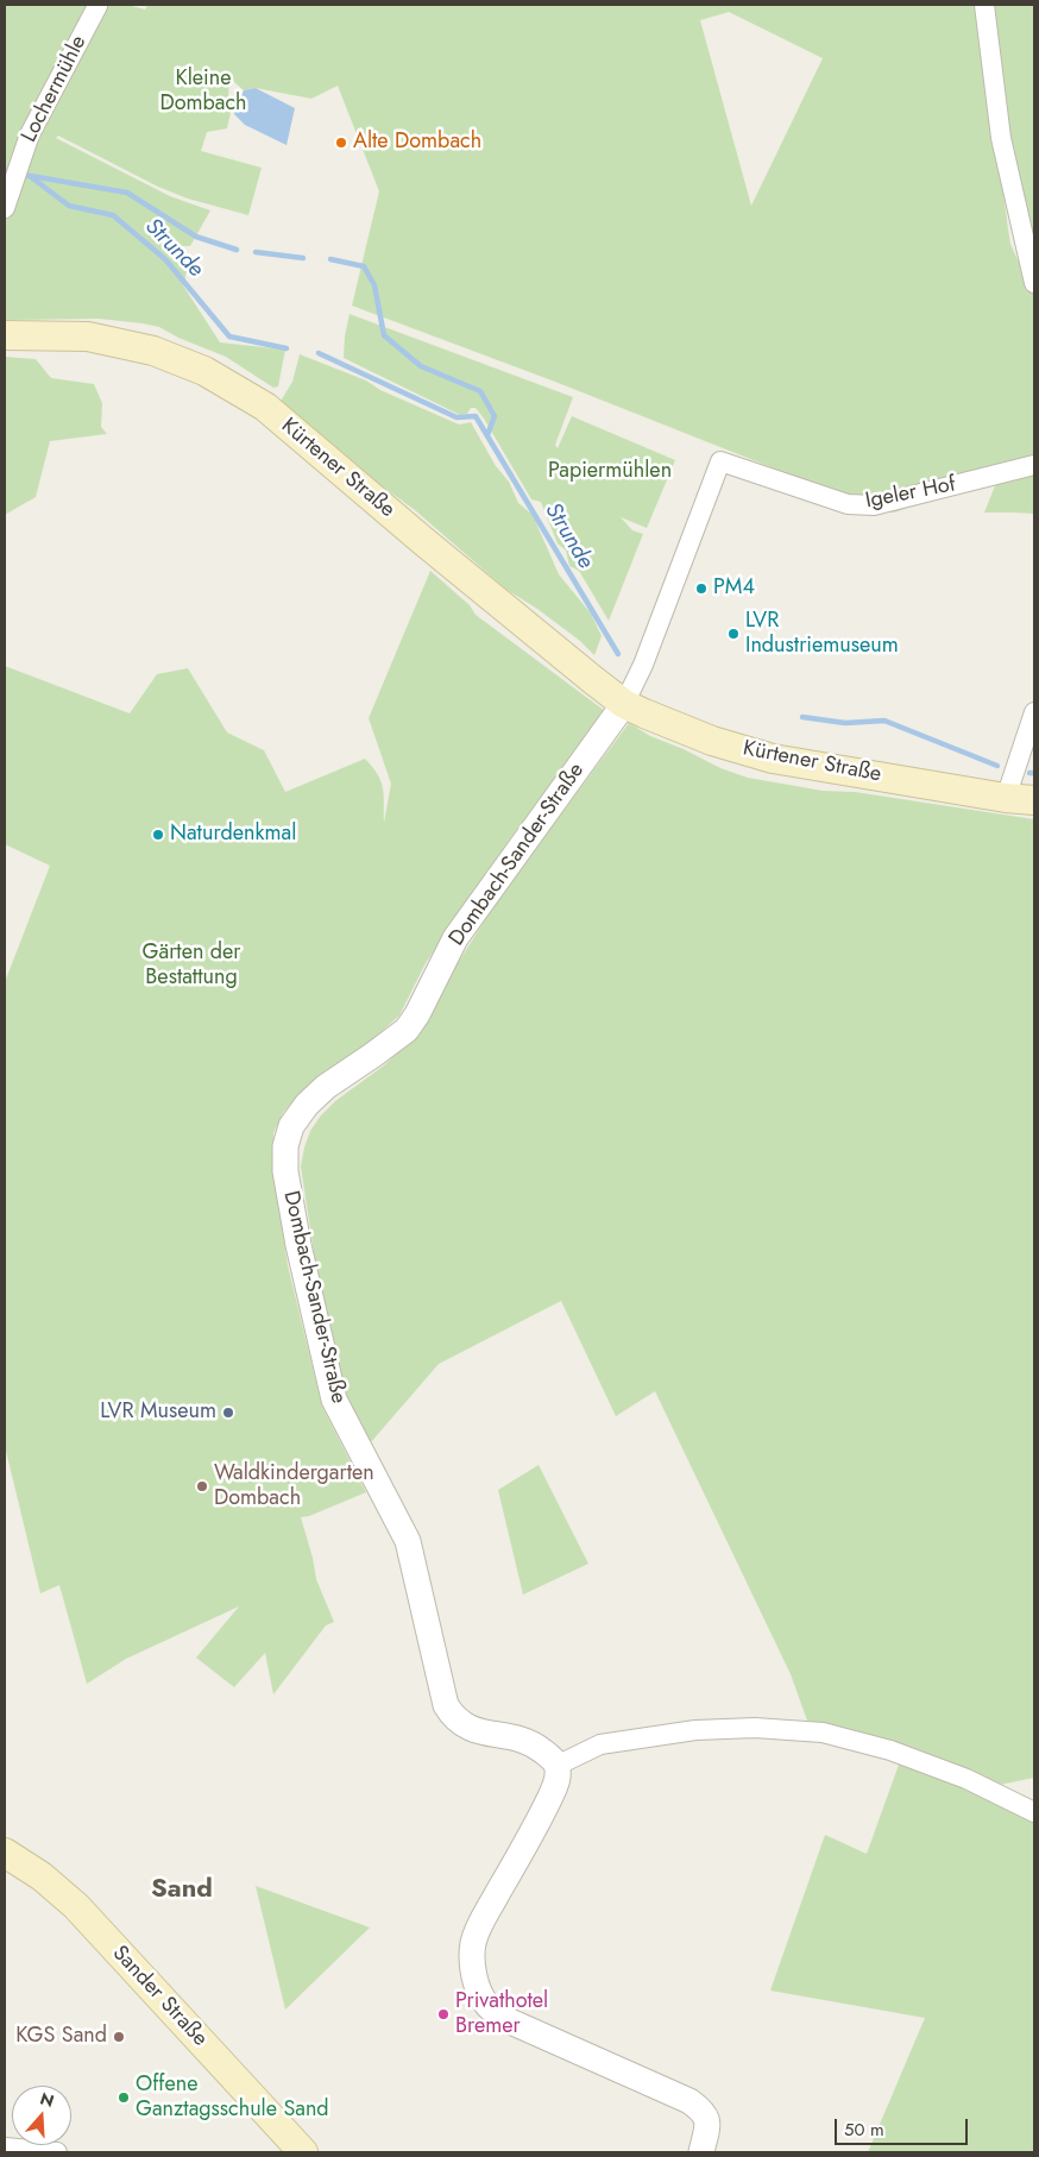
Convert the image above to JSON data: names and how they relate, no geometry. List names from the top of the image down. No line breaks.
{"streets":{"main road":["Kürtener Straße","Sander Straße"],"street":["Lochermühle","Igeler Hof","Dombach-Sander-Straße"]},"crossings":[["Kürtener Straße","Igeler Hof"],["Kürtener Straße","Dombach-Sander-Straße"],["Igeler Hof","Dombach-Sander-Straße"]],"districts":["Sand"],"water":["Strunde"],"parks":["Kleine Dombach","Papiermühlen","Gärten der Bestattung"],"places":["Alte Dombach","PM4","LVR Industriemuseum","Naturdenkmal","LVR Museum","Waldkindergarten Dombach","Privathotel Bremer","KGS Sand","Offene Ganztagsschule Sand"],"scale_bar":"50 m","north":"top"}
